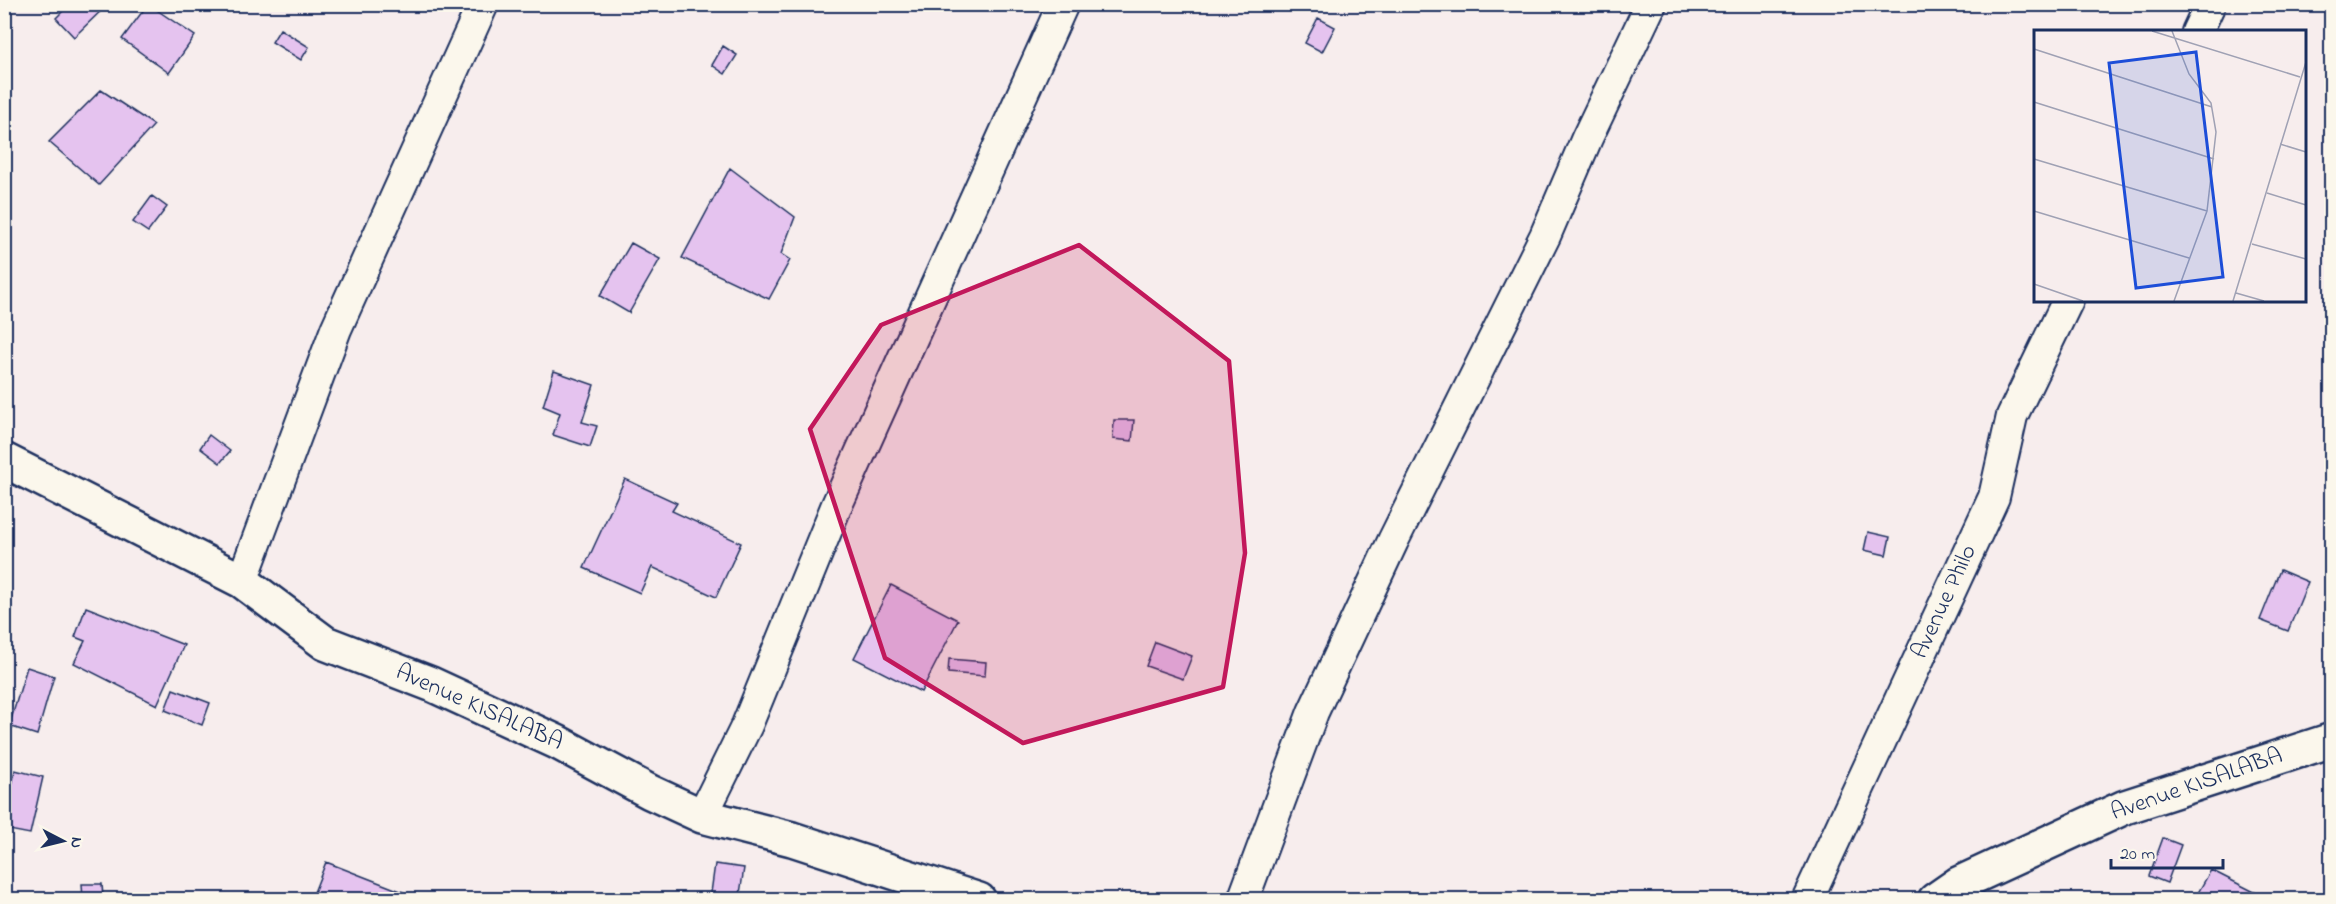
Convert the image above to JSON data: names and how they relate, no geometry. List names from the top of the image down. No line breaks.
{"streets":{"street":["Avenue Philo","Avenue KISALABA"]},"scale_bar":"20 m","north":"right"}
